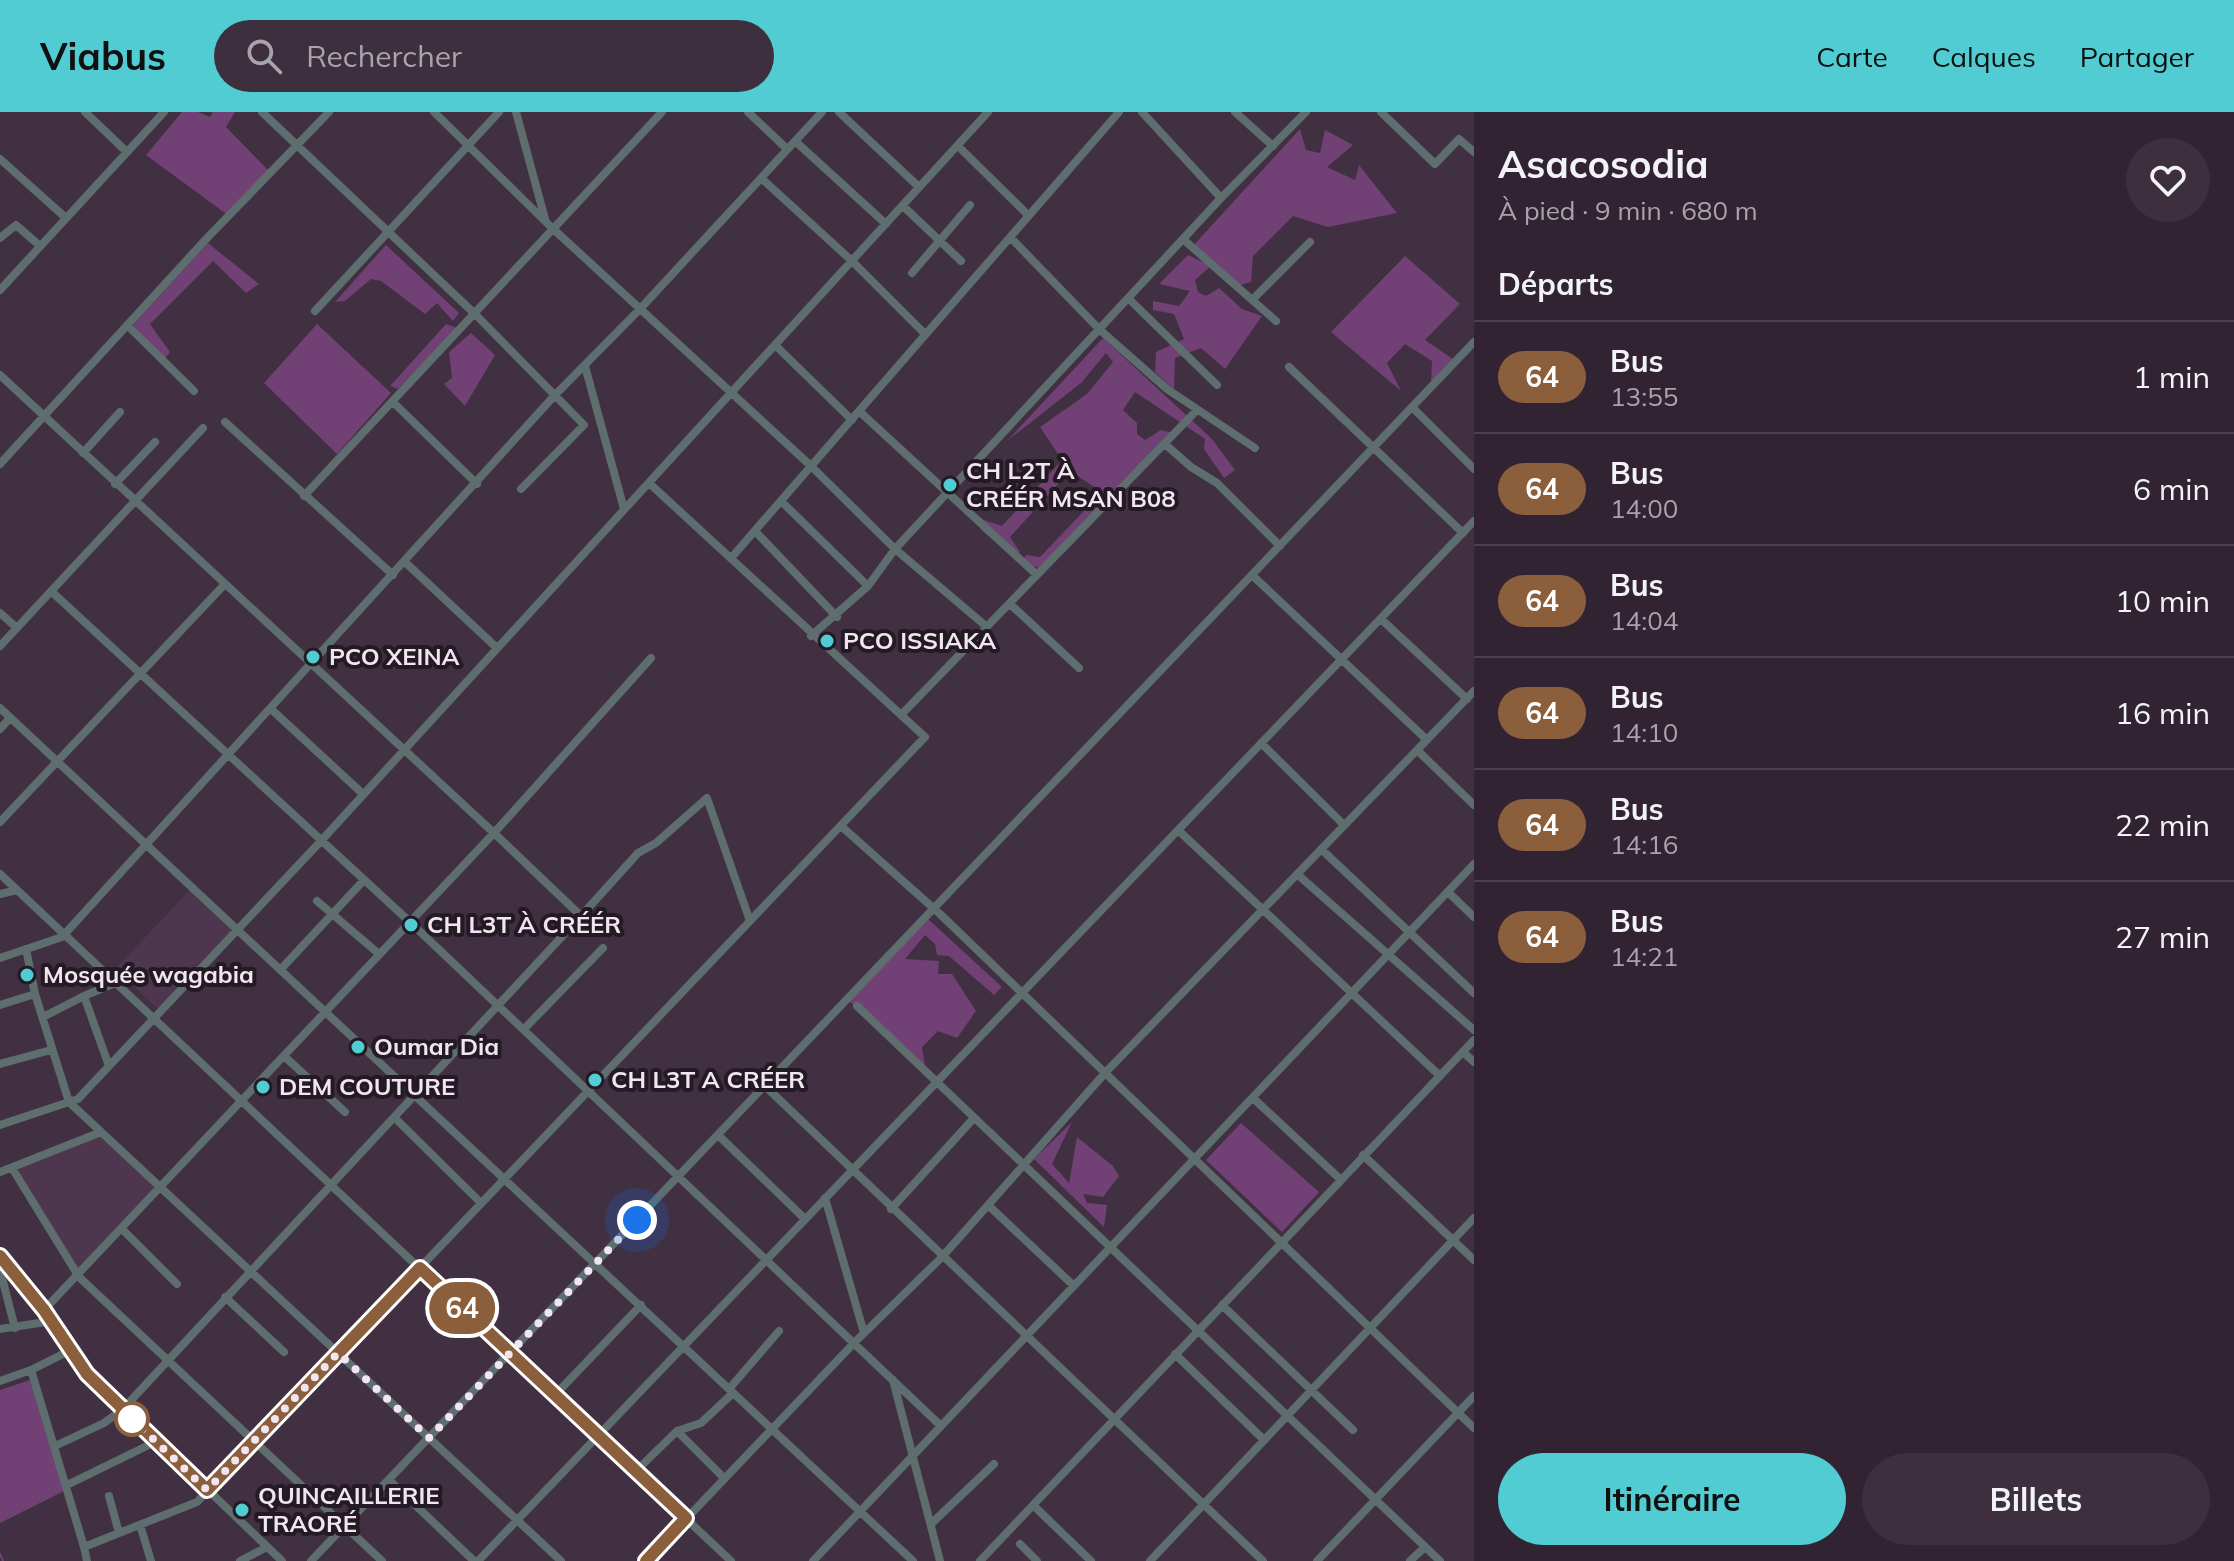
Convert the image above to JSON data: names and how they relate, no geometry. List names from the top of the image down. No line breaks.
{"places":["CH L2T À CRÉÉR MSAN B08","PCO ISSIAKA","PCO XEINA","CH L3T À CRÉÉR","Mosquée wagabia","Oumar Dia","CH L3T A CRÉER","DEM COUTURE","QUINCAILLERIE TRAORÉ"],"lines":["bus line 64"],"page":{"header":"Viabus","search":"Rechercher","nav":["Carte","Calques","Partager"],"on_map":"64","heading":[["Asacosodia","À pied · 9 min · 680 m"],"Départs"],"list":[{"mark":"64","name":"Bus","note":"13:55","value":"1 min"},{"mark":"64","name":"Bus","note":"14:00","value":"6 min"},{"mark":"64","name":"Bus","note":"14:04","value":"10 min"},{"mark":"64","name":"Bus","note":"14:10","value":"16 min"},{"mark":"64","name":"Bus","note":"14:16","value":"22 min"},{"mark":"64","name":"Bus","note":"14:21","value":"27 min"}],"buttons":["Itinéraire","Billets"]}}
